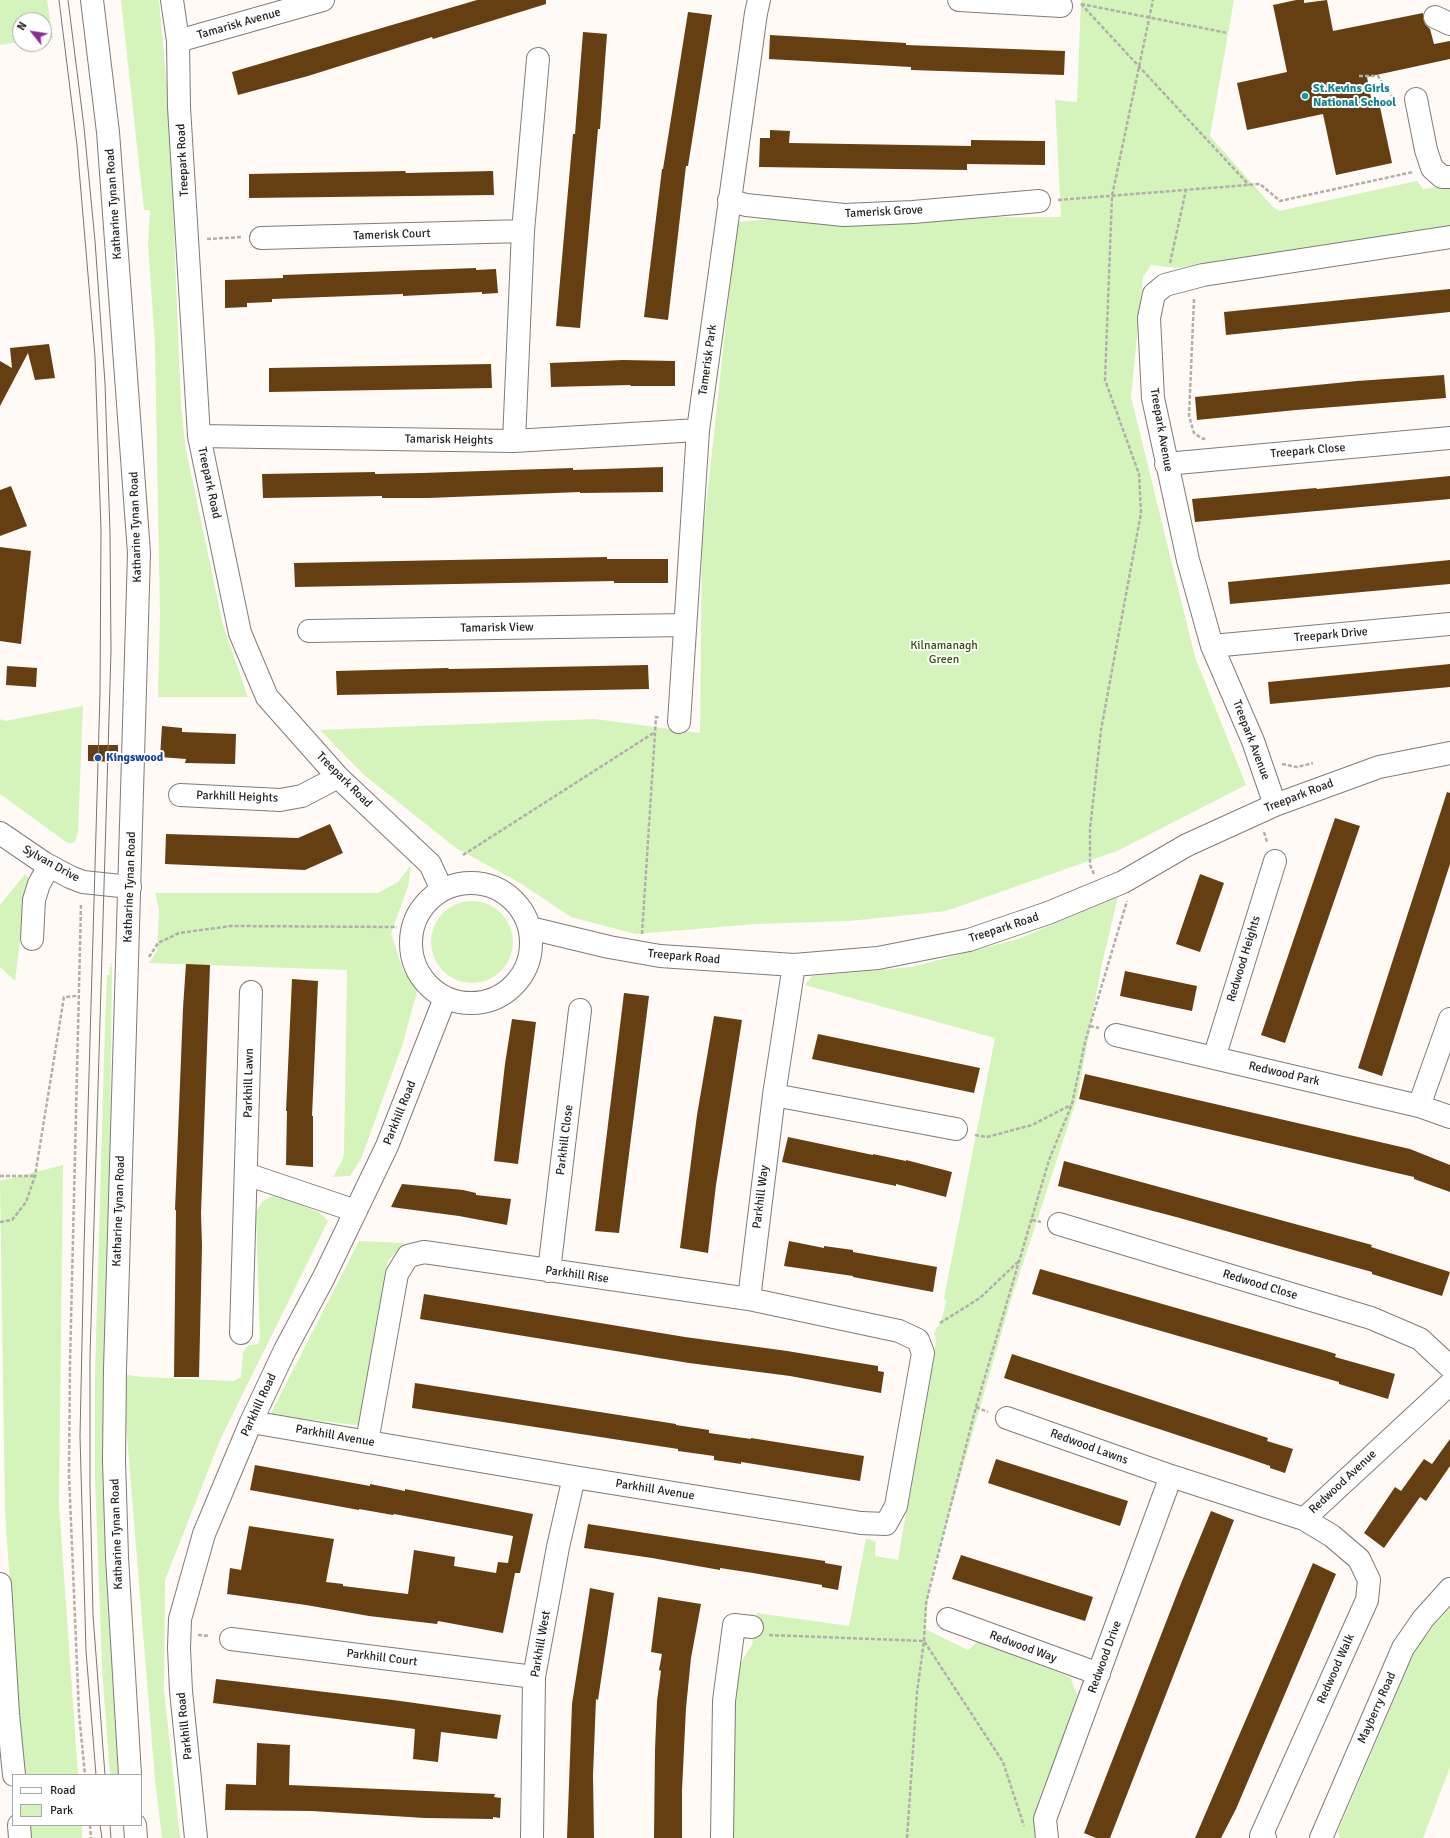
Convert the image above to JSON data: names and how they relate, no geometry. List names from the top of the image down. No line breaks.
{"streets":{"street":["Tamarisk Avenue","Treepark Road","Katharine Tynan Road","Tamerisk Grove","Tamerisk Court","Tamerisk Park","Treepark Avenue","Tamarisk Heights","Treepark Close","Tamarisk View","Treepark Drive","Parkhill Heights","Sylvan Drive","Redwood Heights","Redwood Park","Parkhill Lawn","Parkhill Road","Parkhill Close","Parkhill Way","Parkhill Rise","Redwood Close","Parkhill Avenue","Redwood Lawns","Redwood Avenue","Parkhill West","Redwood Way","Redwood Drive","Parkhill Court","Redwood Walk","Mayberry Road"]},"crossings":[["Tamarisk Avenue","Treepark Road"],["Treepark Road","Treepark Avenue"],["Treepark Road","Tamarisk Heights"],["Treepark Road","Parkhill Heights"],["Treepark Road","Parkhill Road"],["Treepark Road","Parkhill Way"],["Katharine Tynan Road","Sylvan Drive"],["Tamerisk Grove","Tamerisk Park"],["Tamerisk Park","Tamarisk Heights"],["Tamerisk Park","Tamarisk View"],["Treepark Avenue","Treepark Close"],["Treepark Avenue","Treepark Drive"],["Redwood Heights","Redwood Park"],["Parkhill Road","Parkhill Avenue"],["Parkhill Close","Parkhill Rise"],["Parkhill Way","Parkhill Rise"],["Parkhill Rise","Parkhill Avenue"],["Parkhill Avenue","Parkhill West"],["Redwood Lawns","Redwood Avenue"],["Redwood Lawns","Redwood Drive"],["Redwood Avenue","Redwood Drive"],["Redwood Avenue","Redwood Walk"],["Parkhill West","Parkhill Court"],["Redwood Way","Redwood Drive"]],"parks":["Kilnamanagh Green"],"places":["St.Kevins Girls National School","Kingswood"],"legend":["Road","Park"],"north":"top left"}
